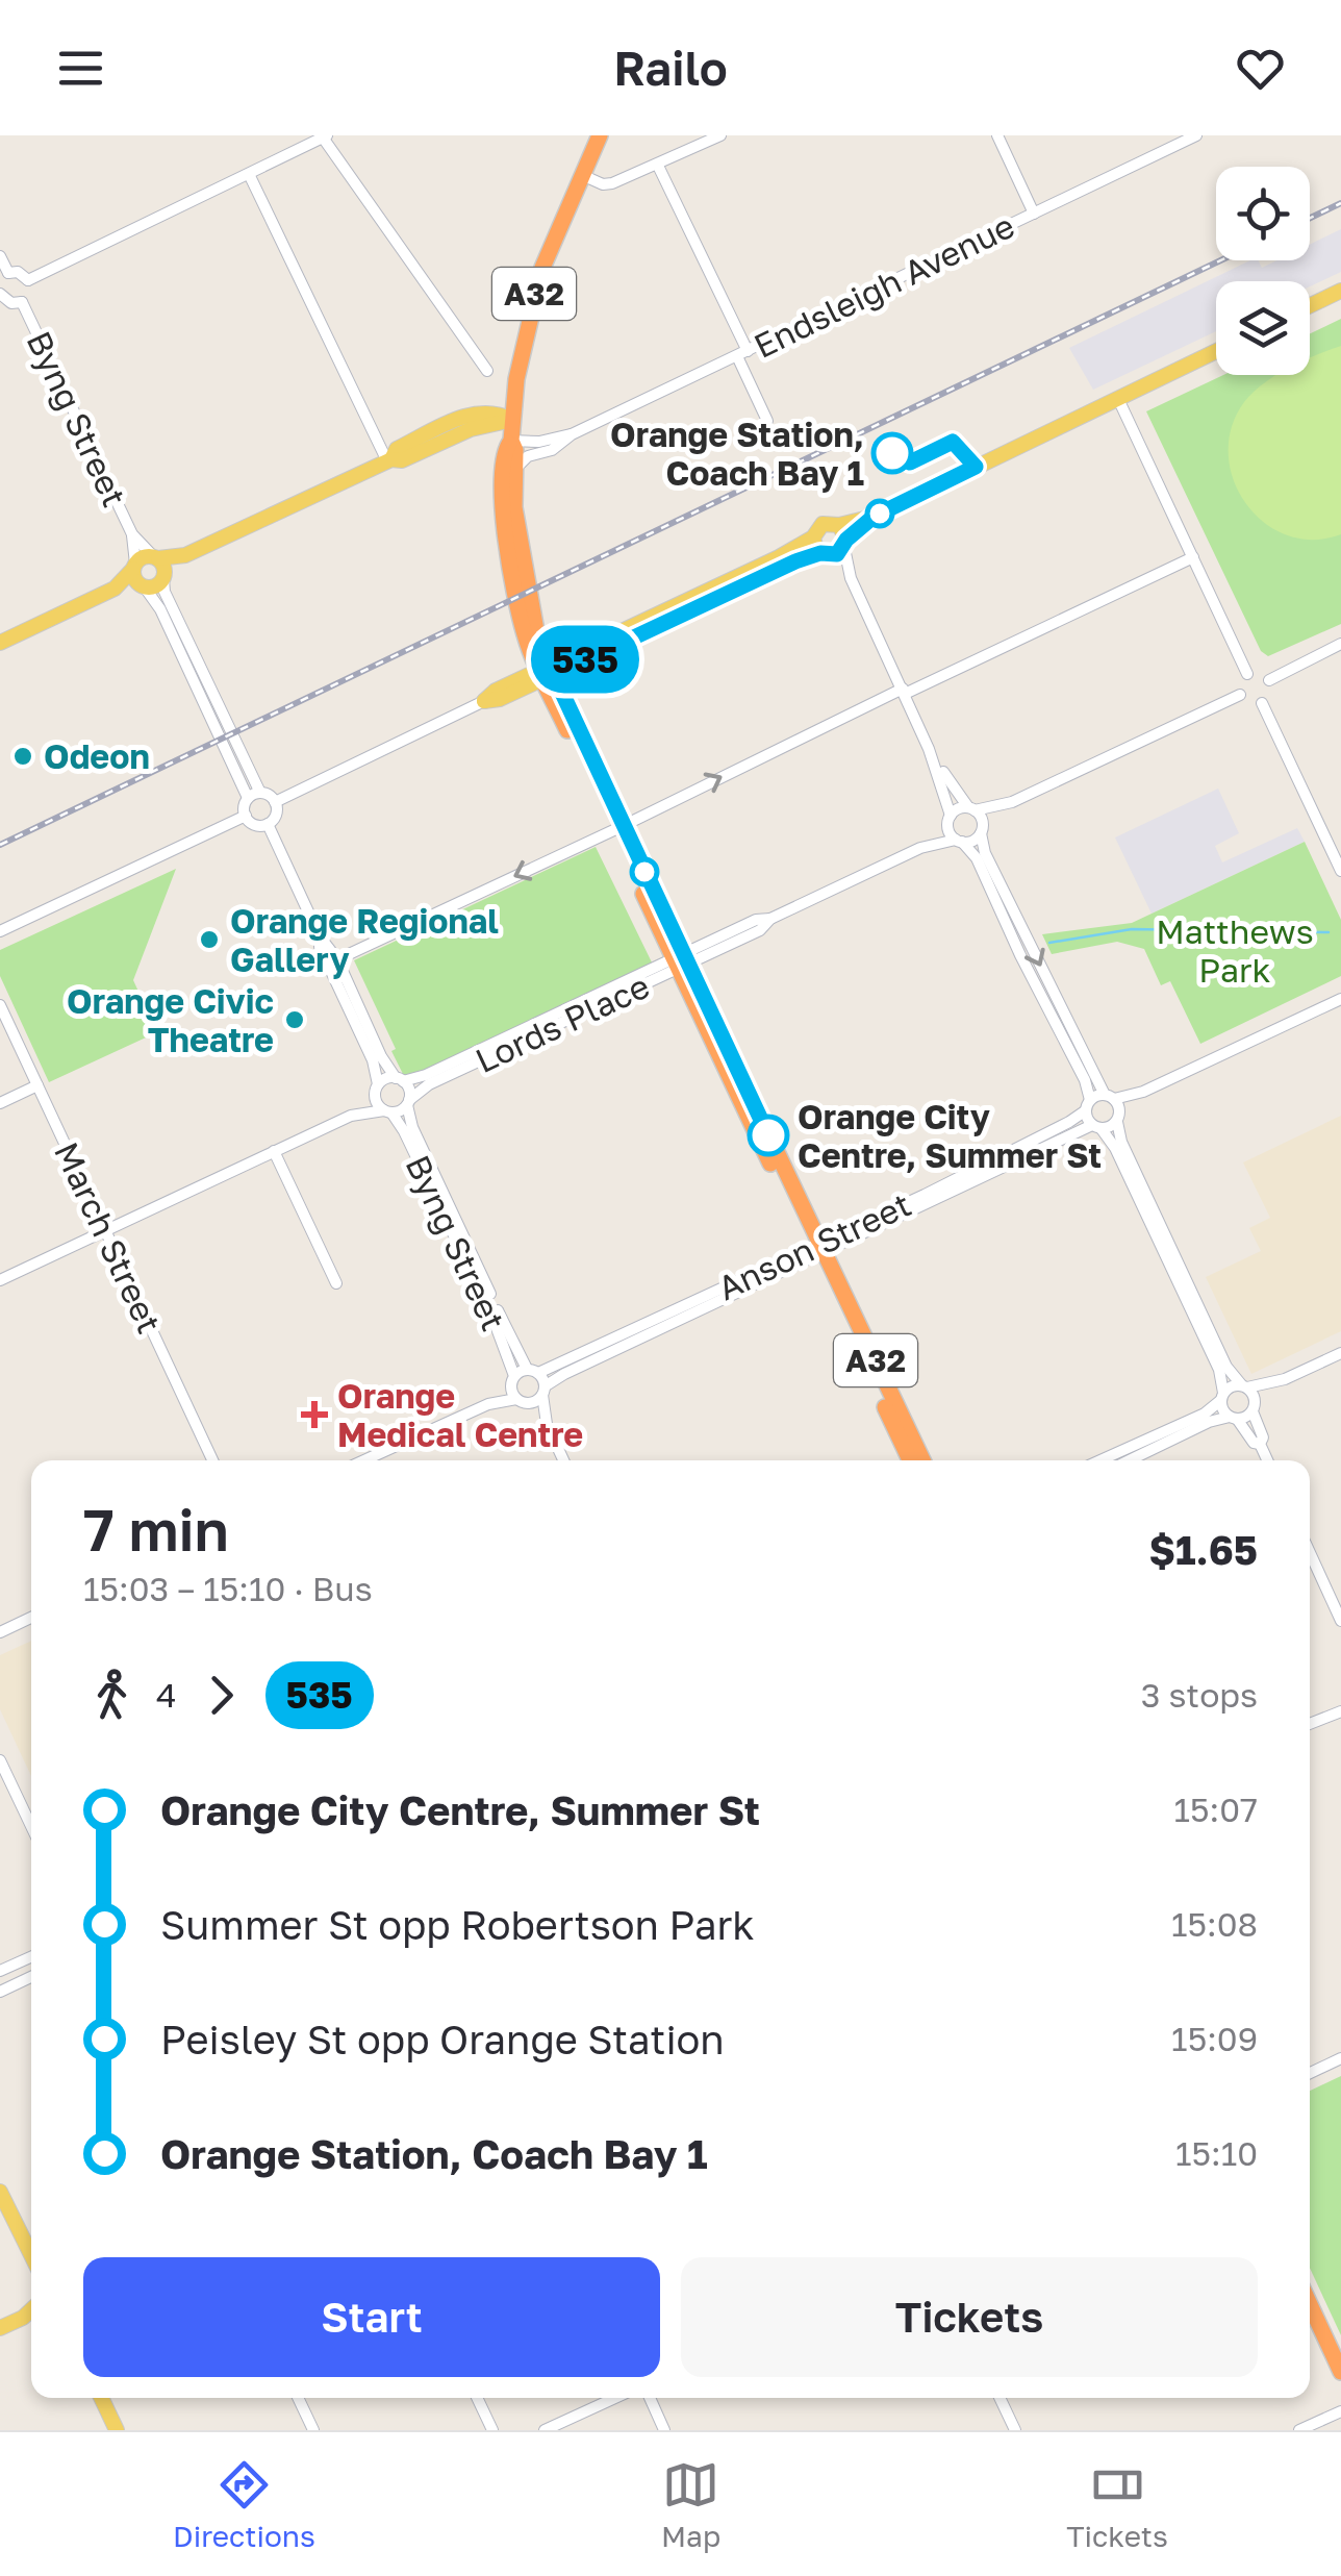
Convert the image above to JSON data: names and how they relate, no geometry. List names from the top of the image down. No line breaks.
{"streets":{"highway":["A32"],"street":["Endsleigh Avenue","Byng Street","Lords Place","March Street","Anson Street"]},"crossings":[["Endsleigh Avenue","A32"],["A32","Lords Place"],["A32","Anson Street"],["Byng Street","Lords Place"],["Byng Street","Anson Street"]],"parks":["Matthews Park"],"places":{"other":["Orange Station, Coach Bay 1","Odeon","Orange Regional Gallery","Orange Civic Theatre","Orange City Centre, Summer St"],"health":["Orange Medical Centre"]},"lines":["bus line 535"],"page":{"header":"Railo","on_map":"535","heading":["7 min","15:03 – 15:10 · Bus","$1.65"],"legs":["4","535","3 stops"],"list":[{"name":"Orange City Centre, Summer St","value":"15:07"},{"name":"Summer St opp Robertson Park","value":"15:08"},{"name":"Peisley St opp Orange Station","value":"15:09"},{"name":"Orange Station, Coach Bay 1","value":"15:10"}],"buttons":["Start","Tickets"],"tabs":["Directions","Map","Tickets"]}}
